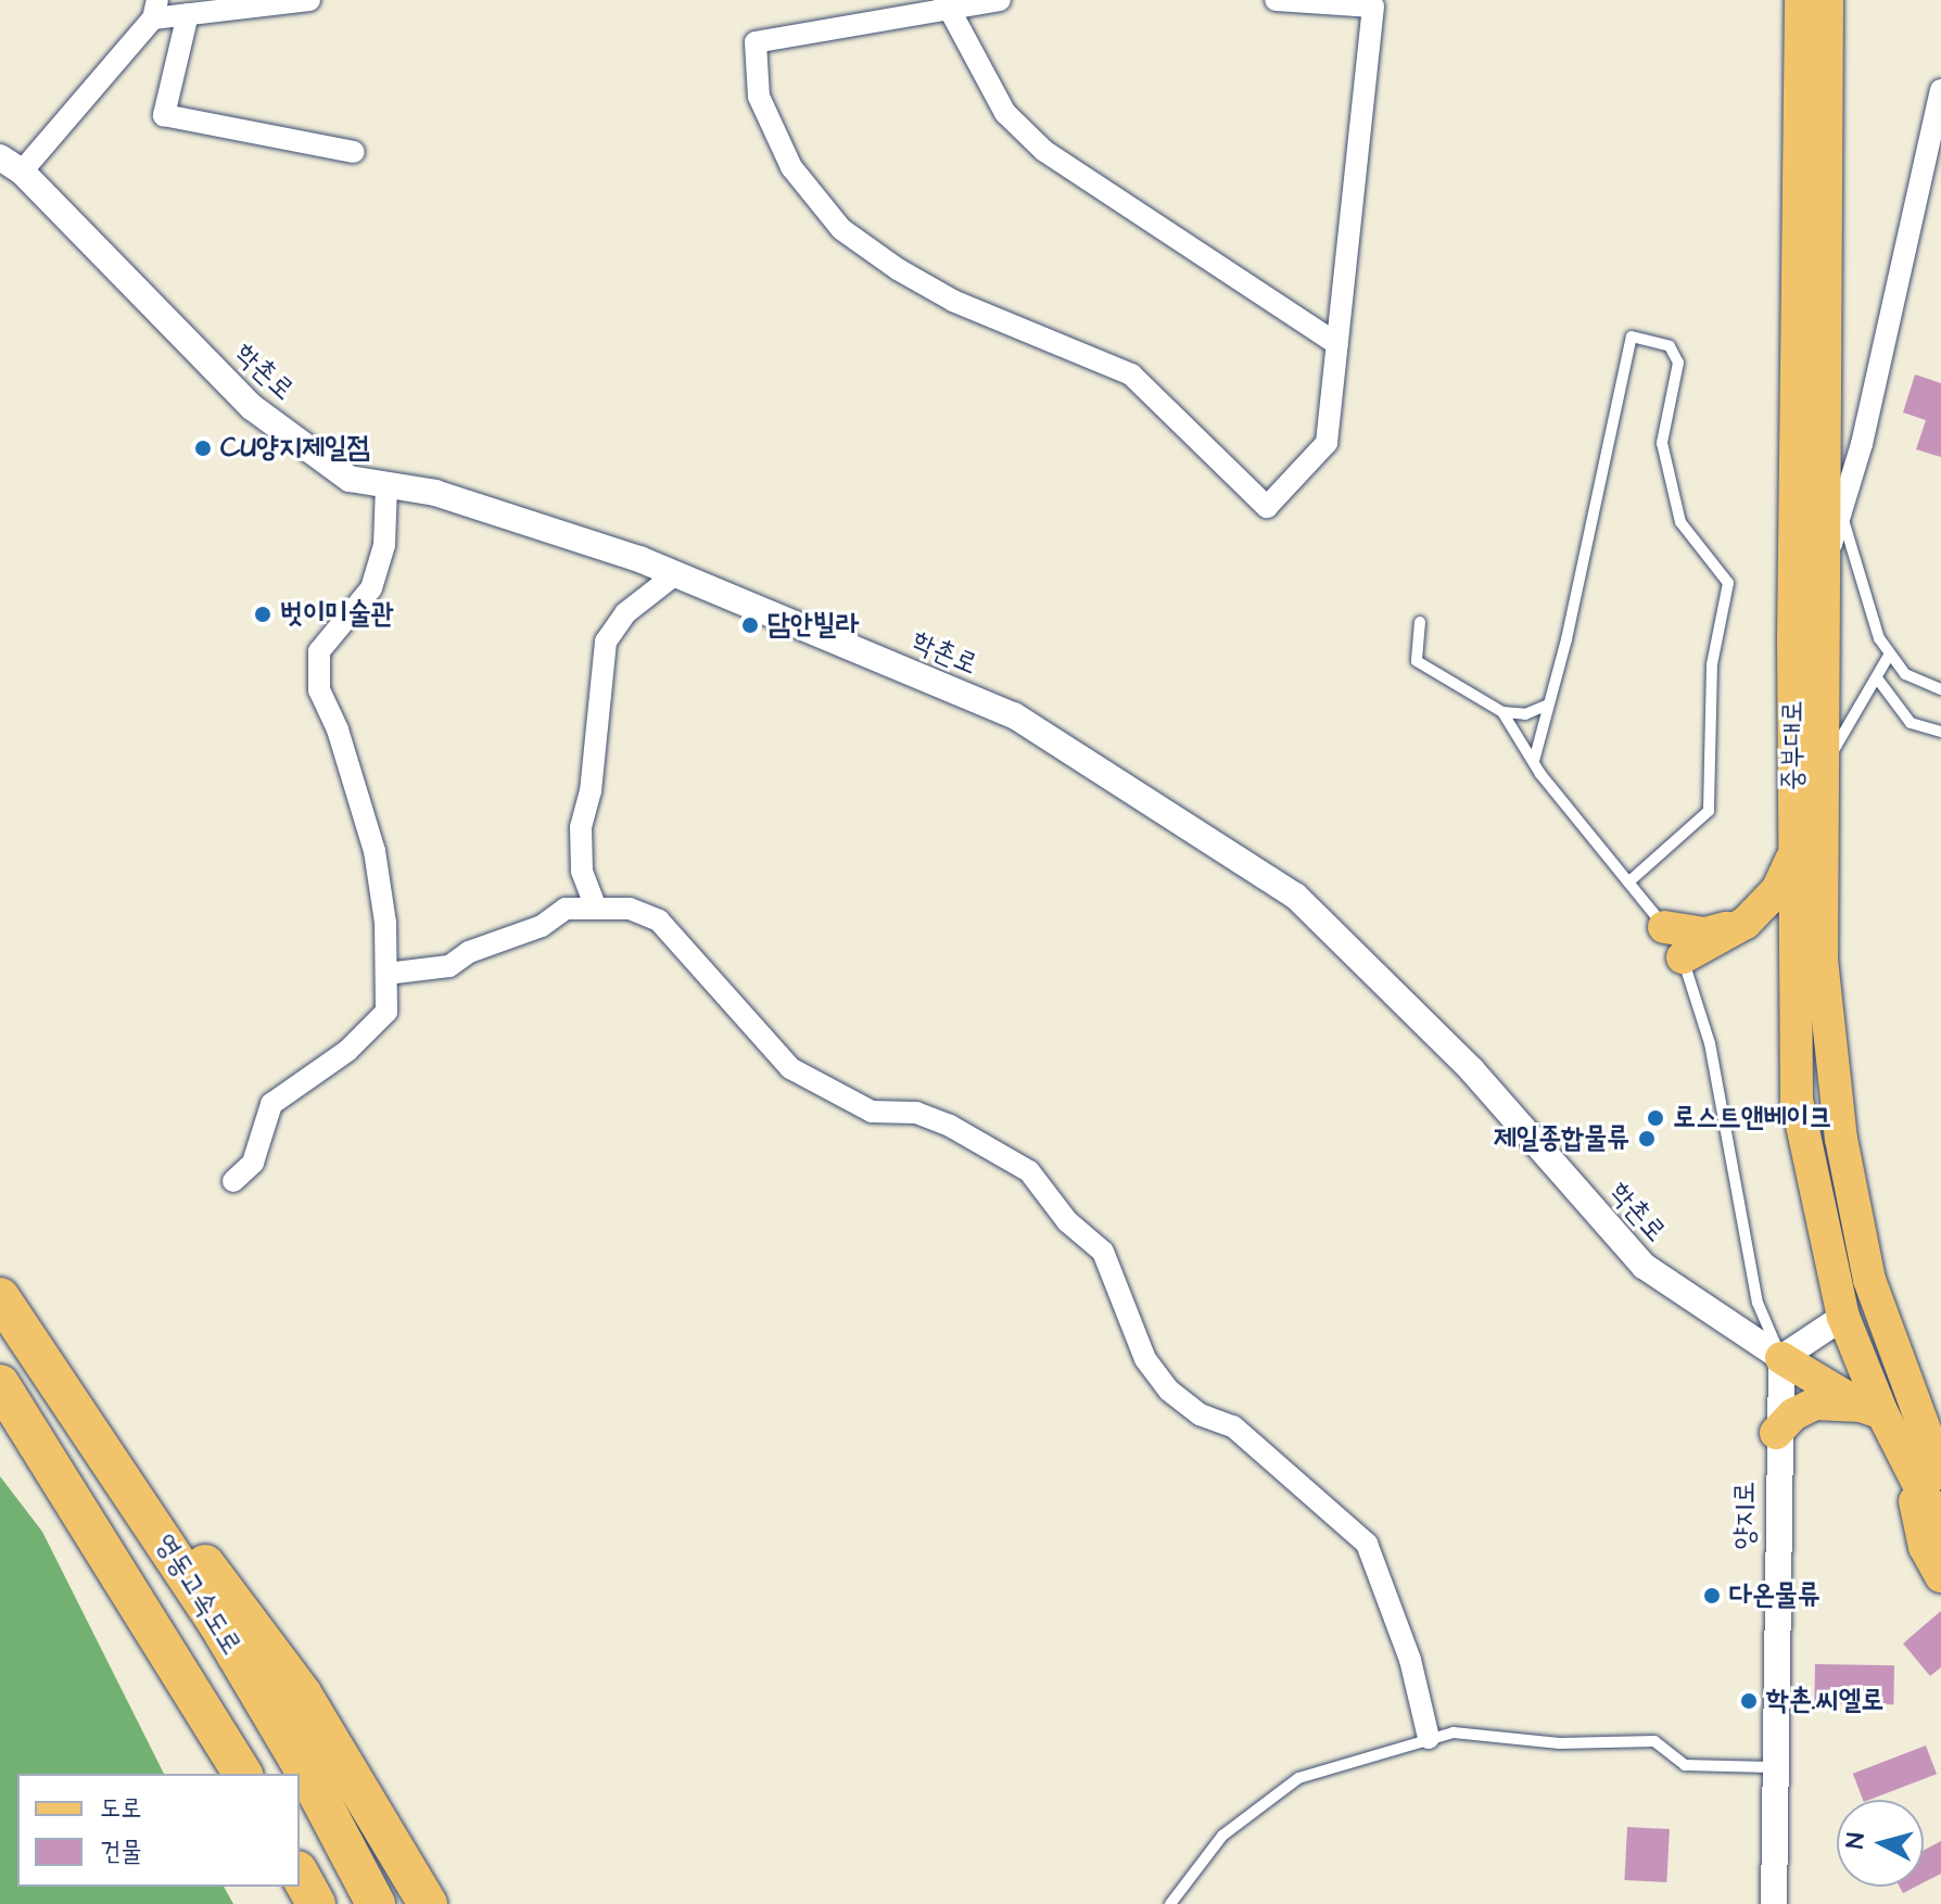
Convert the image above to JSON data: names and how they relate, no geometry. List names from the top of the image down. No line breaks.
{"streets":{"highway":["영동고속도로"],"main road":["중부대로"],"street":["학촌로","양지로"]},"crossings":[["학촌로","양지로"]],"places":["CU양지제일점","벗이미술관","담안빌라","로스트앤베이크","제일종합물류","다온물류","학촌.씨엘로"],"legend":["도로","건물"],"north":"left"}
